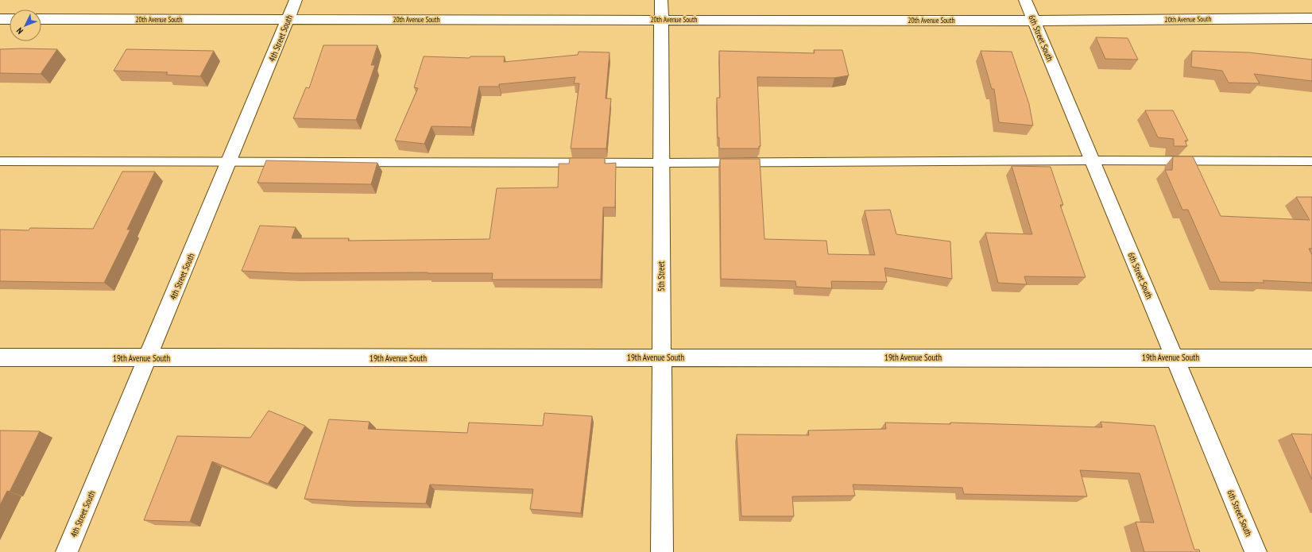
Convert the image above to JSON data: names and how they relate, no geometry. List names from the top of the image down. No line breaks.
{"streets":{"street":["20th Avenue South","4th Street South","6th Street South","5th Street","19th Avenue South"]},"crossings":[["20th Avenue South","4th Street South"],["20th Avenue South","6th Street South"],["20th Avenue South","5th Street"],["4th Street South","19th Avenue South"],["6th Street South","19th Avenue South"],["5th Street","19th Avenue South"]],"north":"bottom left"}
